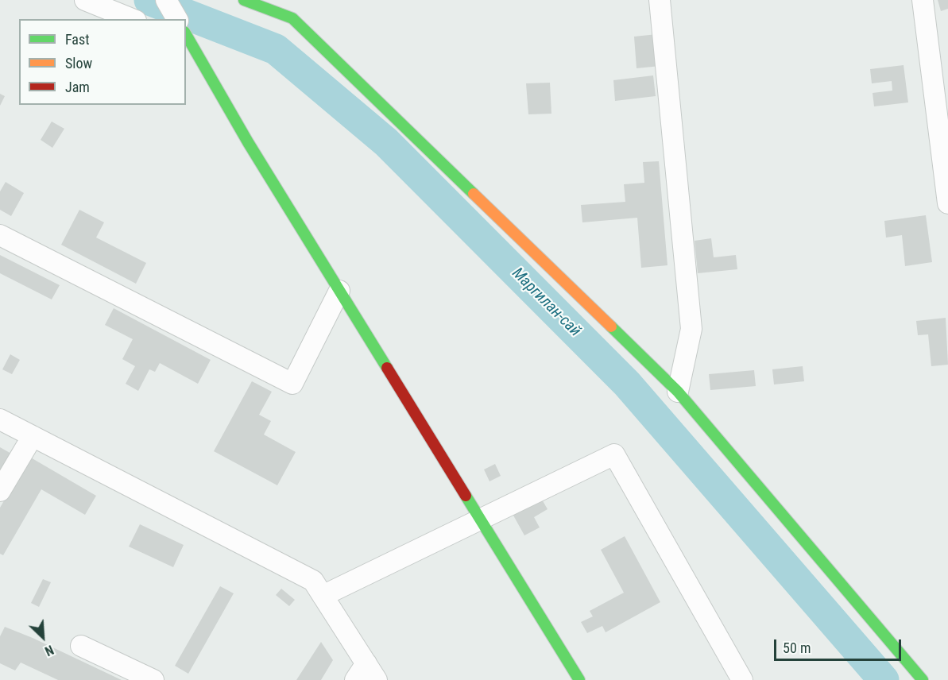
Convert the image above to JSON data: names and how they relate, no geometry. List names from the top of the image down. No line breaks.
{"water":["Маргилан-сай"],"legend":["Fast","Slow","Jam"],"scale_bar":"50 m","north":"bottom right"}
